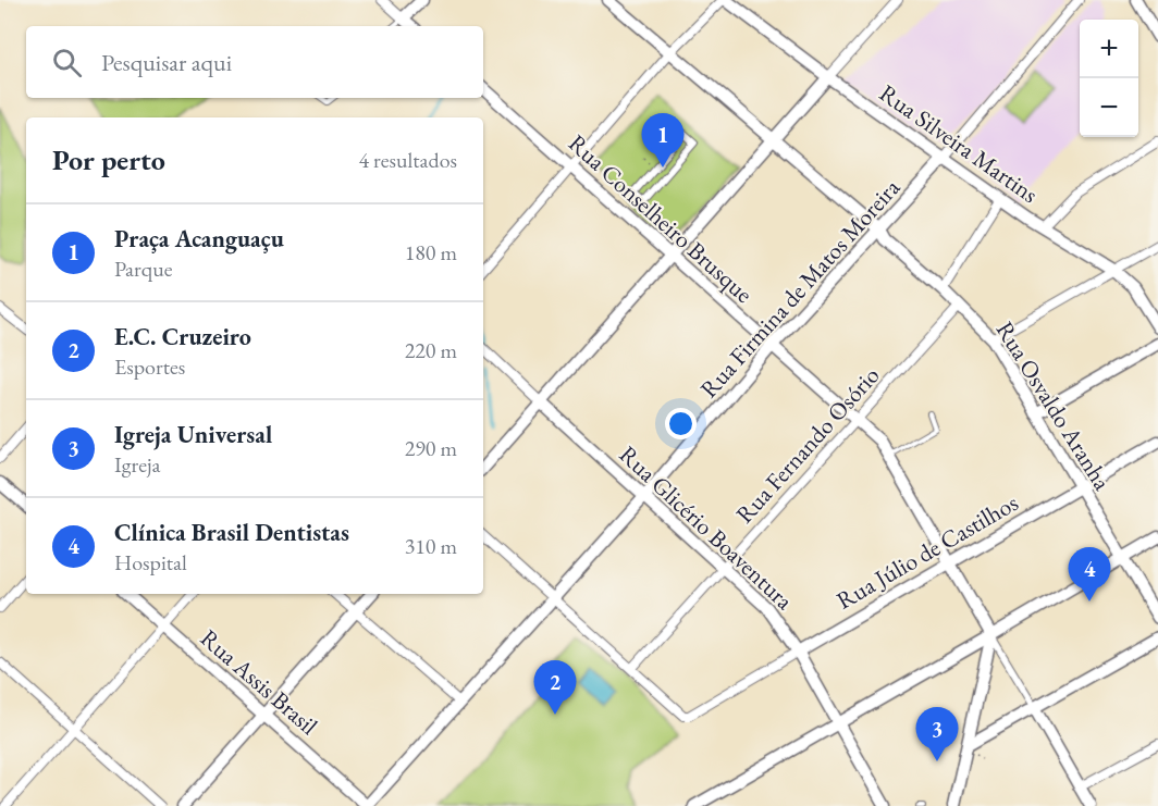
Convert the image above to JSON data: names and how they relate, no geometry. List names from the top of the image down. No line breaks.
{"streets":{"street":["Rua Silveira Martins","Rua Conselheiro Brusque","Rua Firmina de Matos Moreira","Rua Osvaldo Aranha","Rua Fernando Osório","Rua Glicério Boaventura","Rua Júlio de Castilhos","Rua Assis Brasil"]},"crossings":[["Rua Silveira Martins","Rua Firmina de Matos Moreira"],["Rua Conselheiro Brusque","Rua Firmina de Matos Moreira"],["Rua Conselheiro Brusque","Rua Fernando Osório"],["Rua Conselheiro Brusque","Rua Júlio de Castilhos"],["Rua Firmina de Matos Moreira","Rua Osvaldo Aranha"],["Rua Firmina de Matos Moreira","Rua Glicério Boaventura"],["Rua Firmina de Matos Moreira","Rua Assis Brasil"],["Rua Osvaldo Aranha","Rua Fernando Osório"],["Rua Osvaldo Aranha","Rua Júlio de Castilhos"],["Rua Fernando Osório","Rua Glicério Boaventura"],["Rua Fernando Osório","Rua Júlio de Castilhos"],["Rua Glicério Boaventura","Rua Júlio de Castilhos"]],"page":{"map_buttons":["+","−"],"search":"Pesquisar aqui","pins":["1","4","2","3"],"heading":["Por perto","4 resultados"],"list":[{"mark":"1","name":"Praça Acanguaçu","note":"Parque","value":"180 m"},{"mark":"2","name":"E.C. Cruzeiro","note":"Esportes","value":"220 m"},{"mark":"3","name":"Igreja Universal","note":"Igreja","value":"290 m"},{"mark":"4","name":"Clínica Brasil Dentistas","note":"Hospital","value":"310 m"}]}}
